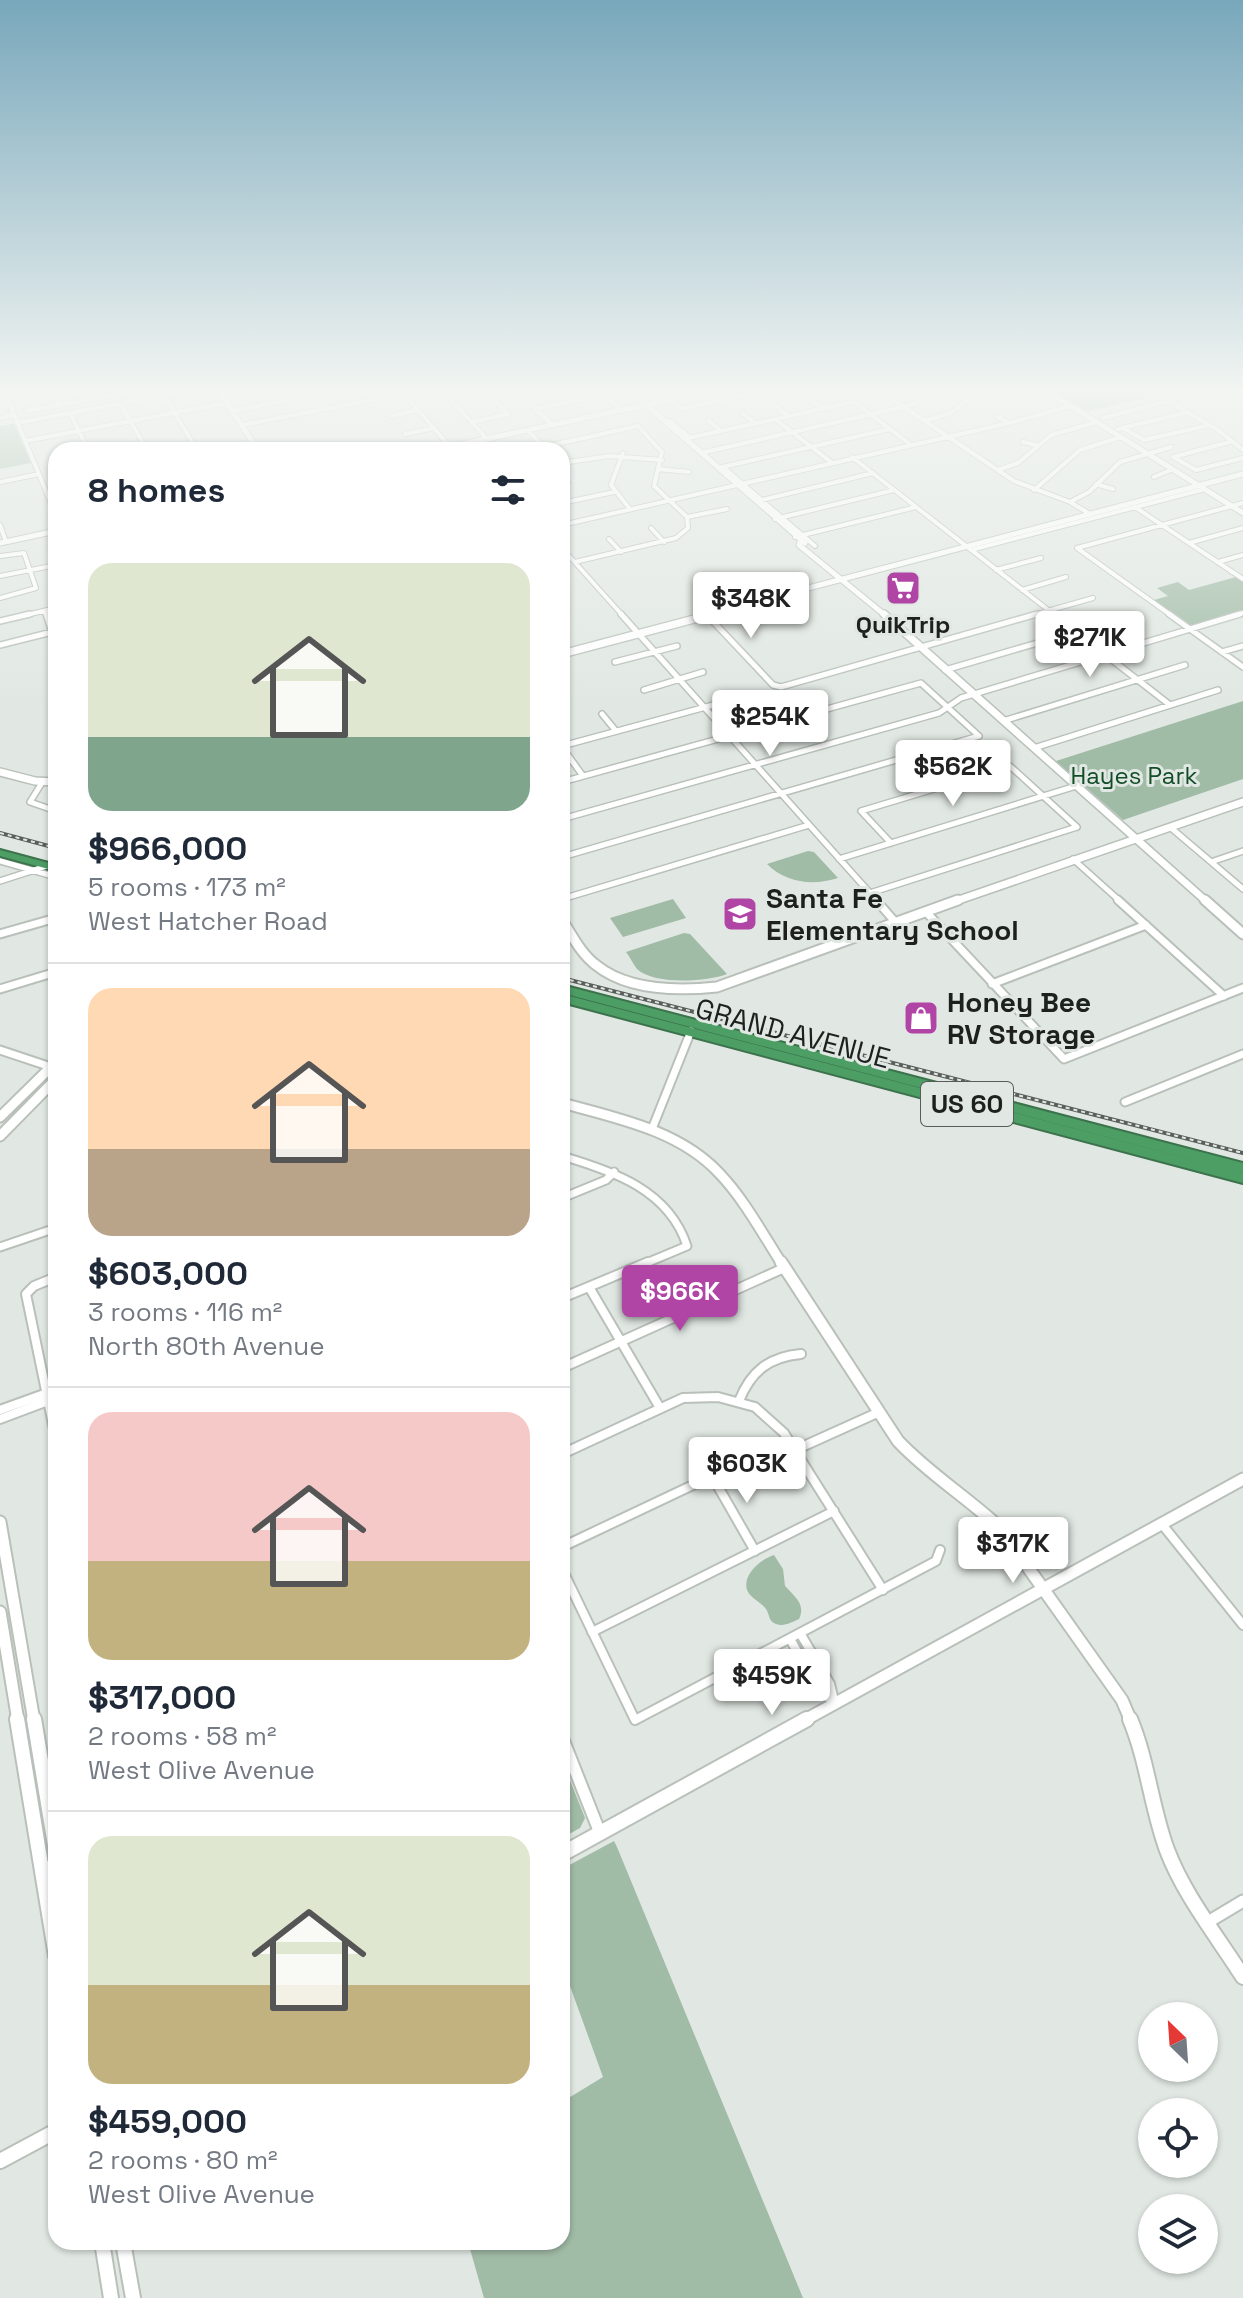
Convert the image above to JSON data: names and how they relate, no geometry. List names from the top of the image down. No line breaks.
{"streets":{"highway":["GRAND AVENUE","US 60"]},"parks":["Hayes Park"],"places":{"supermarket":["QuikTrip"],"school or university":["Santa Fe Elementary School"],"shop":["Honey Bee RV Storage"]},"north":"top left","page":{"heading":"8 homes","list":[{"name":"$966,000","note":"5 rooms · 173 m² · West Hatcher Road"},{"name":"$603,000","note":"3 rooms · 116 m² · North 80th Avenue"},{"name":"$317,000","note":"2 rooms · 58 m² · West Olive Avenue"},{"name":"$459,000","note":"2 rooms · 80 m² · West Olive Avenue"}],"price":["$348K","$271K","$254K","$562K","$966K","$603K","$317K","$459K"]}}
